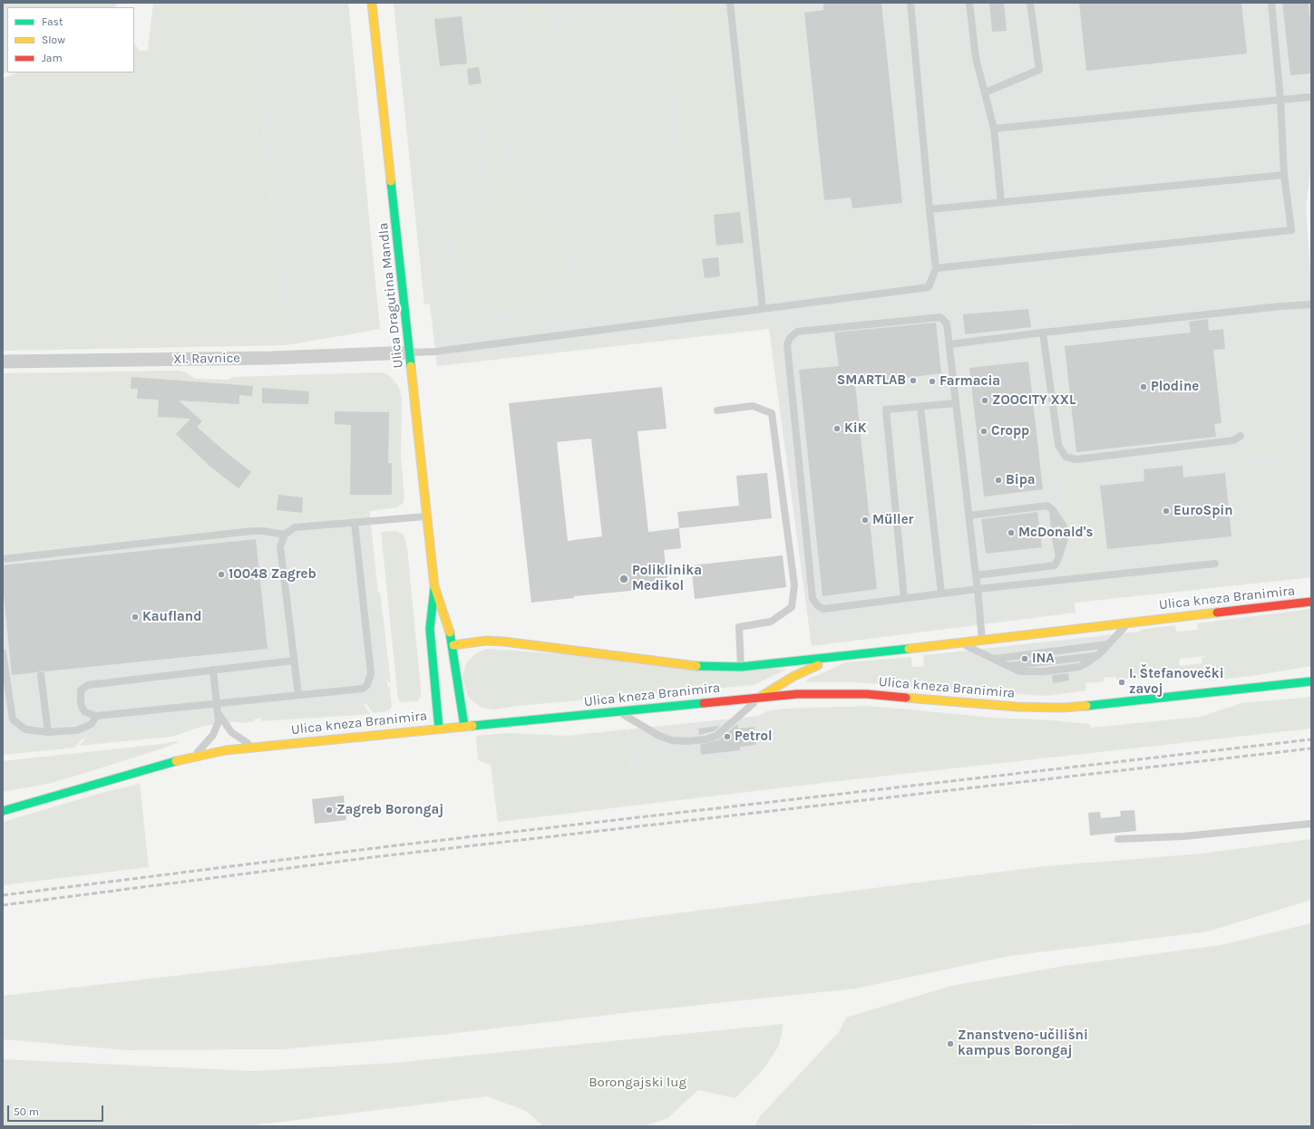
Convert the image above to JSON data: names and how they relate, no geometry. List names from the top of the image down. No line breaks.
{"streets":{"main road":["Ulica Dragutina Mandla","Ulica kneza Branimira"],"street":["XI. Ravnice"]},"crossings":[["Ulica Dragutina Mandla","XI. Ravnice"],["Ulica Dragutina Mandla","Ulica kneza Branimira"]],"parks":["Borongajski lug"],"places":["SMARTLAB","Farmacia","Plodine","ZOOCITY XXL","KiK","Cropp","Bipa","EuroSpin","Müller","McDonald's","10048 Zagreb","Poliklinika Medikol","Kaufland","INA","I. Štefanovečki zavoj","Petrol","Zagreb Borongaj","Znanstveno-učilišni kampus Borongaj"],"legend":["Fast","Slow","Jam"],"scale_bar":"50 m"}
